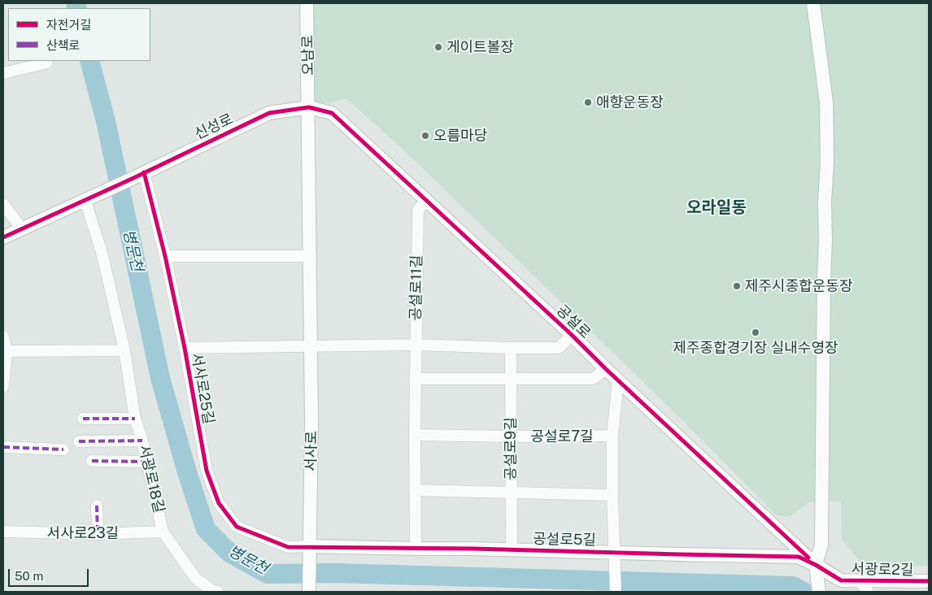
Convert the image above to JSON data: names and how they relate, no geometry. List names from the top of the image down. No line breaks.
{"streets":{"street":["오남로","신성로","공설로11길","공설로","서사로25길","공설로7길","공설로9길","서사로","서광로18길","서사로23길","공설로5길","서광로2길"]},"crossings":[["오남로","신성로"],["오남로","공설로"],["오남로","서사로"],["신성로","공설로"],["신성로","서사로25길"],["신성로","서사로"],["신성로","서광로18길"],["공설로11길","공설로"],["공설로11길","공설로5길"],["공설로","공설로7길"],["공설로","서사로"],["공설로","공설로5길"],["공설로","서광로2길"],["서사로25길","서사로"],["서사로25길","공설로5길"],["공설로7길","공설로9길"],["공설로7길","공설로5길"],["공설로9길","공설로5길"],["서사로","공설로5길"],["서광로18길","서사로23길"],["공설로5길","서광로2길"]],"districts":["오라일동"],"water":["병문천"],"places":["게이트볼장","애향운동장","오름마당","제주시종합운동장","제주종합경기장 실내수영장"],"legend":["자전거길","산책로"],"scale_bar":"50 m"}
